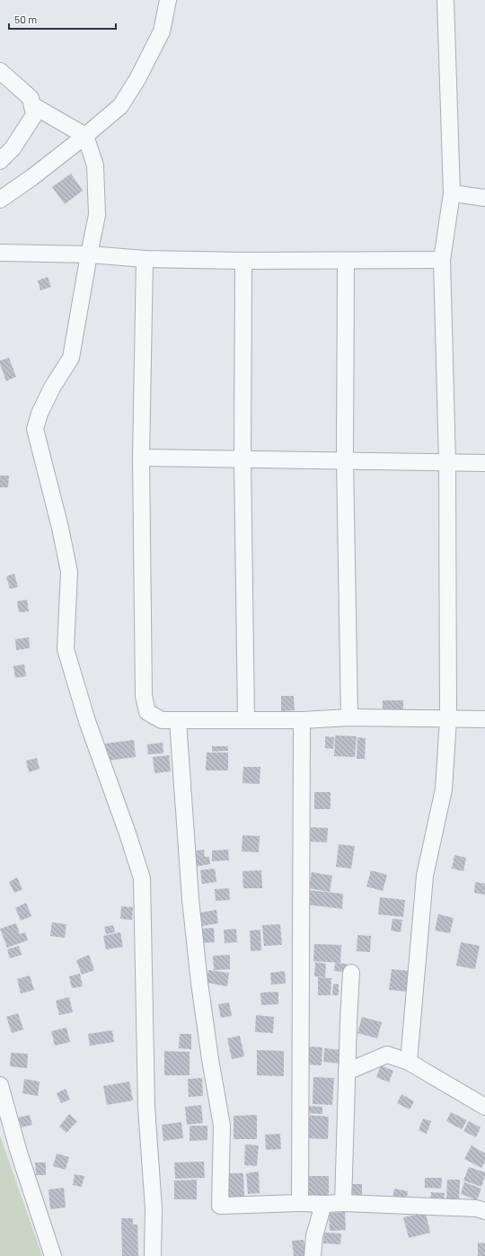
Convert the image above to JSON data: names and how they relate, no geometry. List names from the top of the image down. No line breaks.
{"scale_bar":"50 m"}
